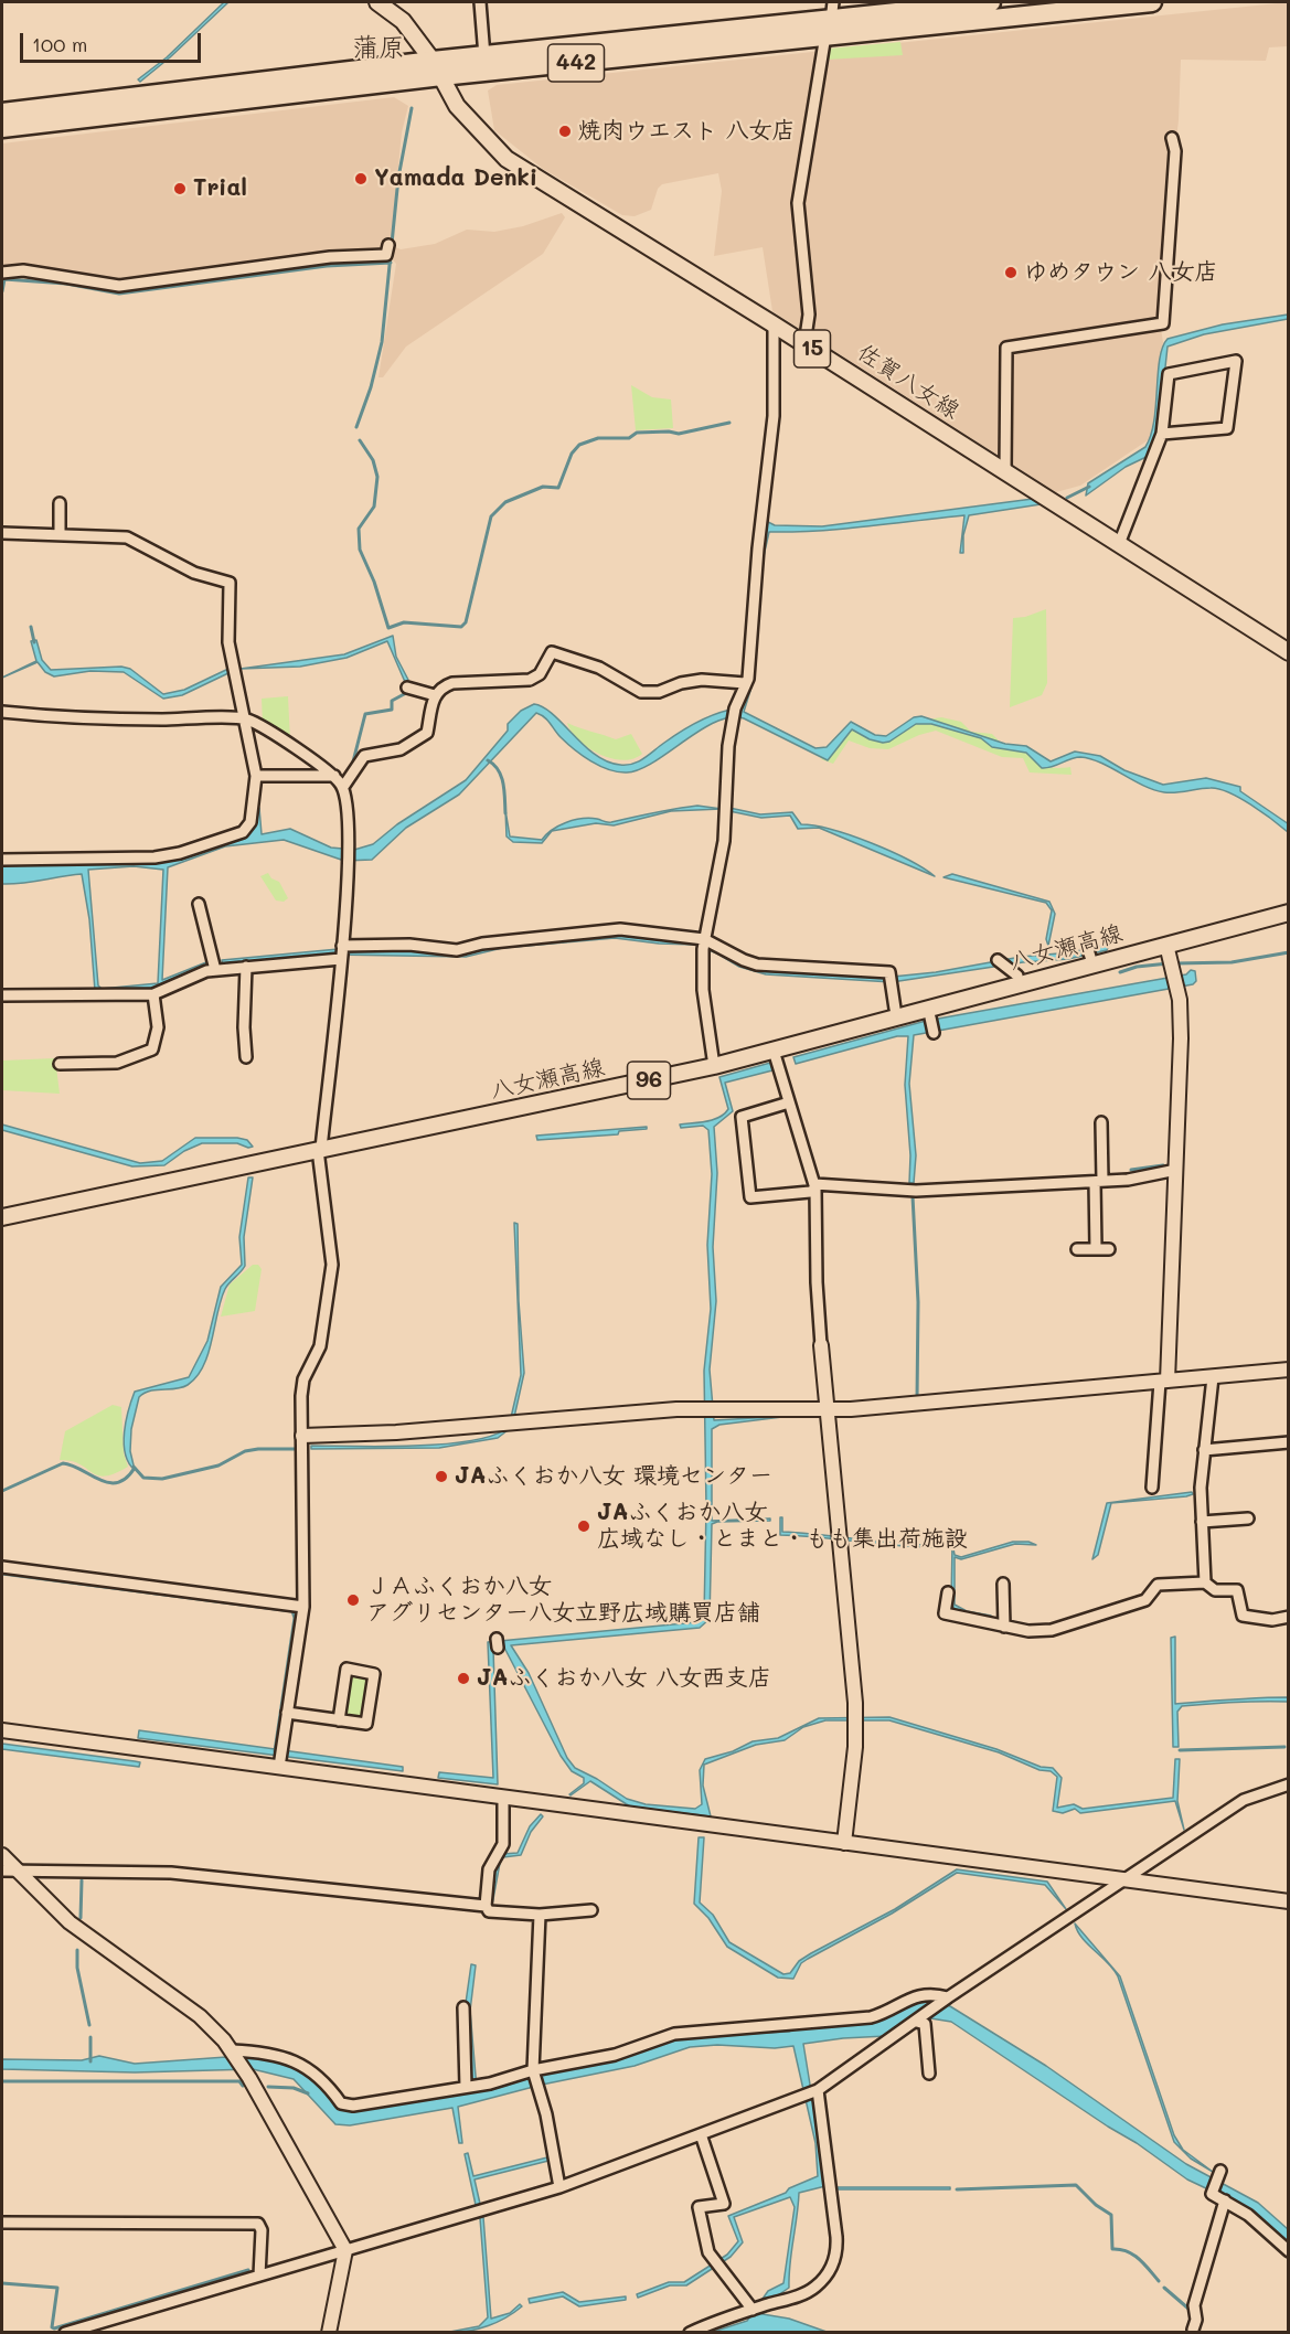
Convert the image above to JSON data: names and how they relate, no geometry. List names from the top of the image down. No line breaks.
{"streets":{"highway":["442"],"main road":["15","佐賀八女線","八女瀬高線","96"]},"crossings":[["442","佐賀八女線"]],"districts":["蒲原"],"places":["焼肉ウエスト 八女店","Yamada Denki","Trial","ゆめタウン 八女店","JAふくおか八女 環境センター","JAふくおか八女 広域なし・とまと・もも集出荷施設","ＪＡふくおか八女 アグリセンター八女立野広域購買店舗","JAふくおか八女 八女西支店"],"scale_bar":"100 m"}
